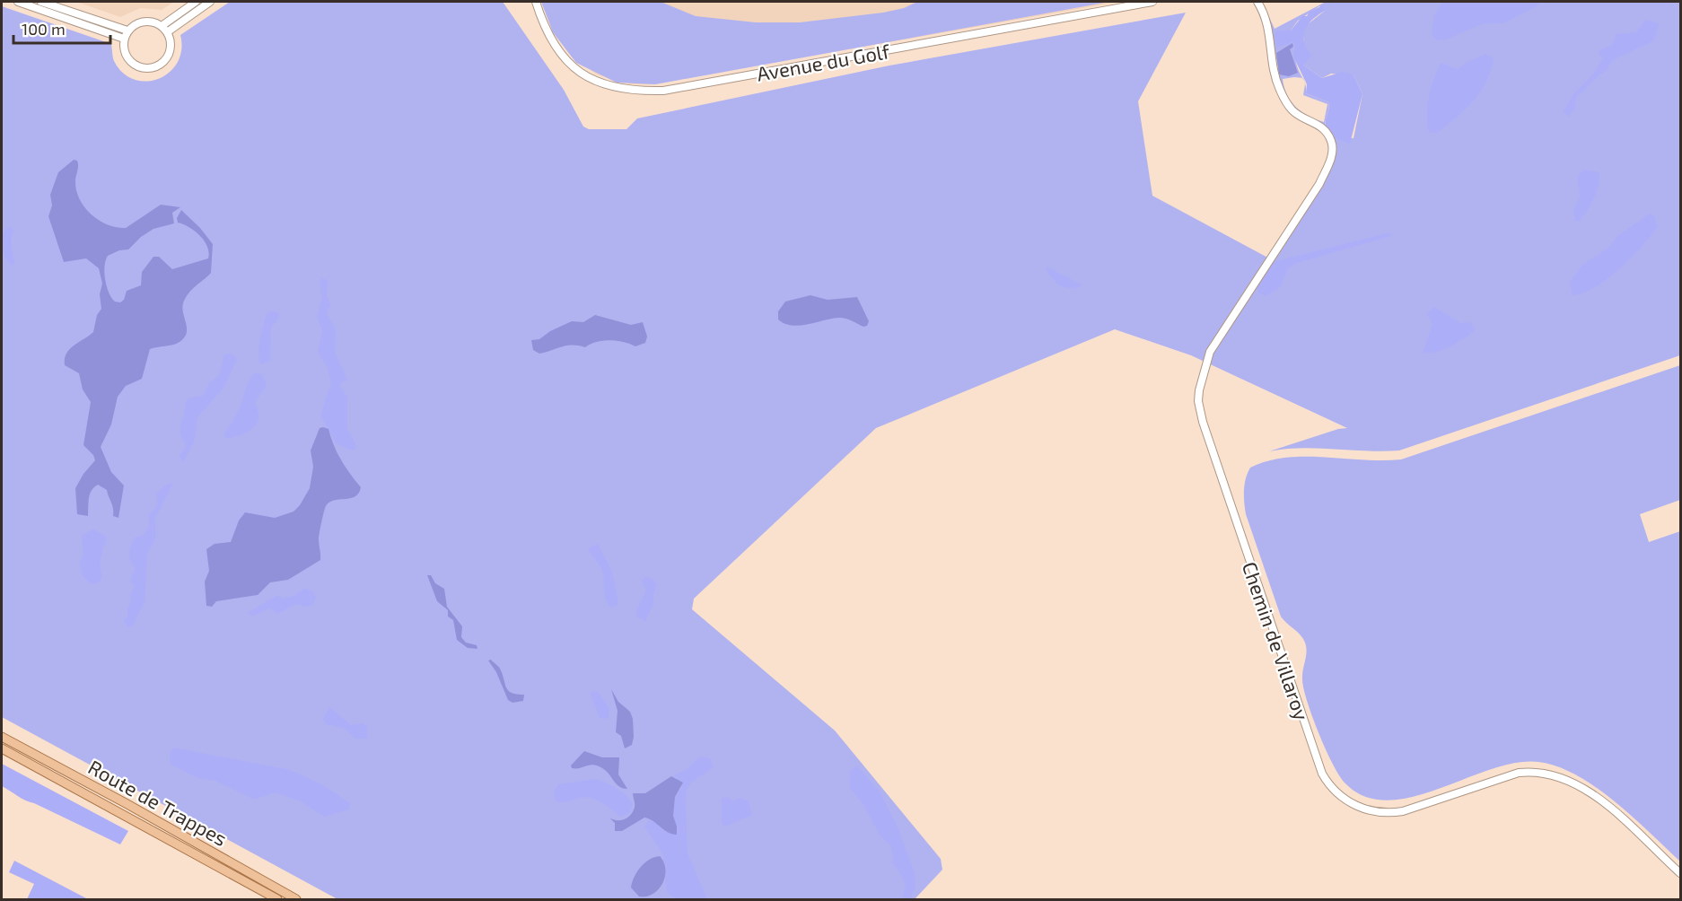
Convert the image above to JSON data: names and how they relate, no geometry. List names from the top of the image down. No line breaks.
{"streets":{"main road":["Route de Trappes"],"street":["Avenue du Golf","Chemin de Villaroy"]},"scale_bar":"100 m"}
